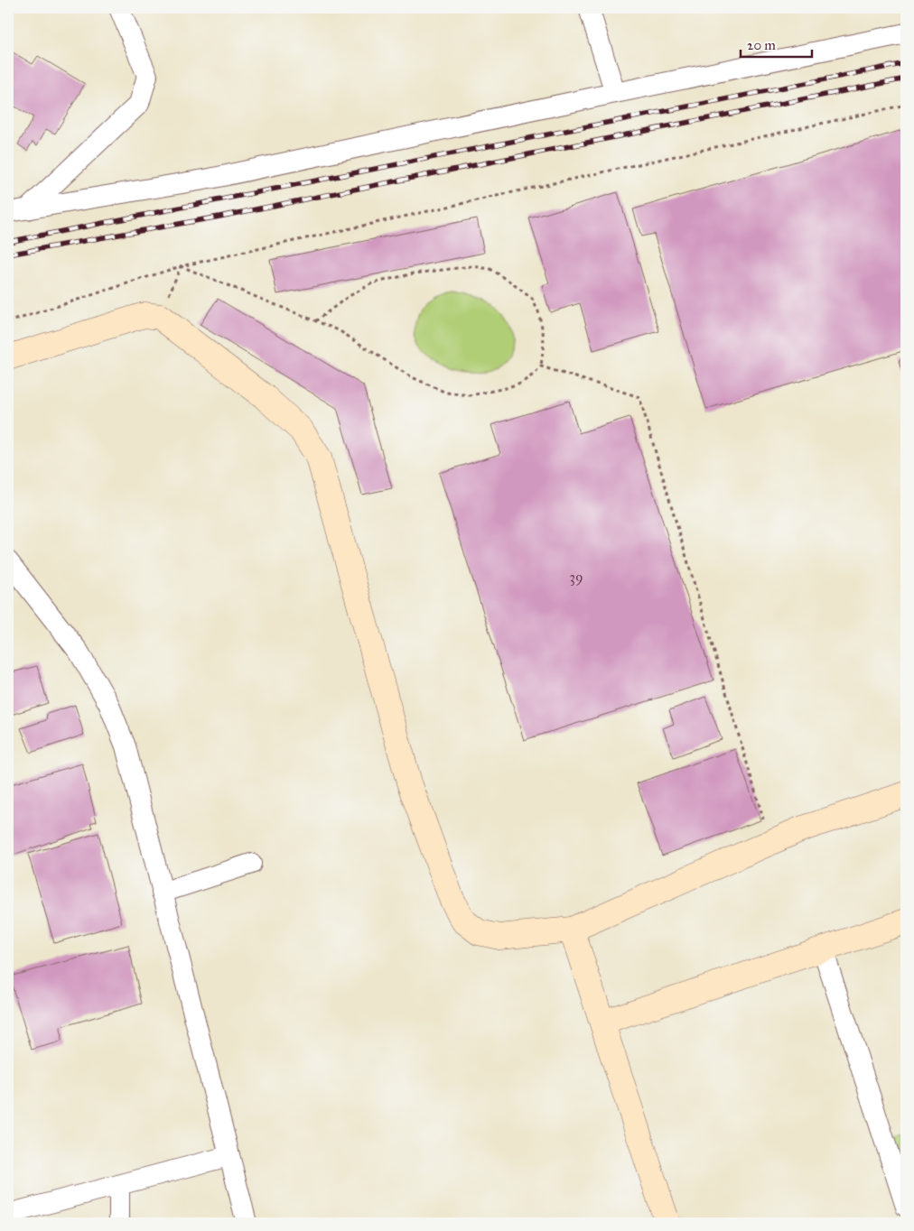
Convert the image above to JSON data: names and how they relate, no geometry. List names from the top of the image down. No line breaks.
{"house_numbers":["39"],"scale_bar":"20 m"}
